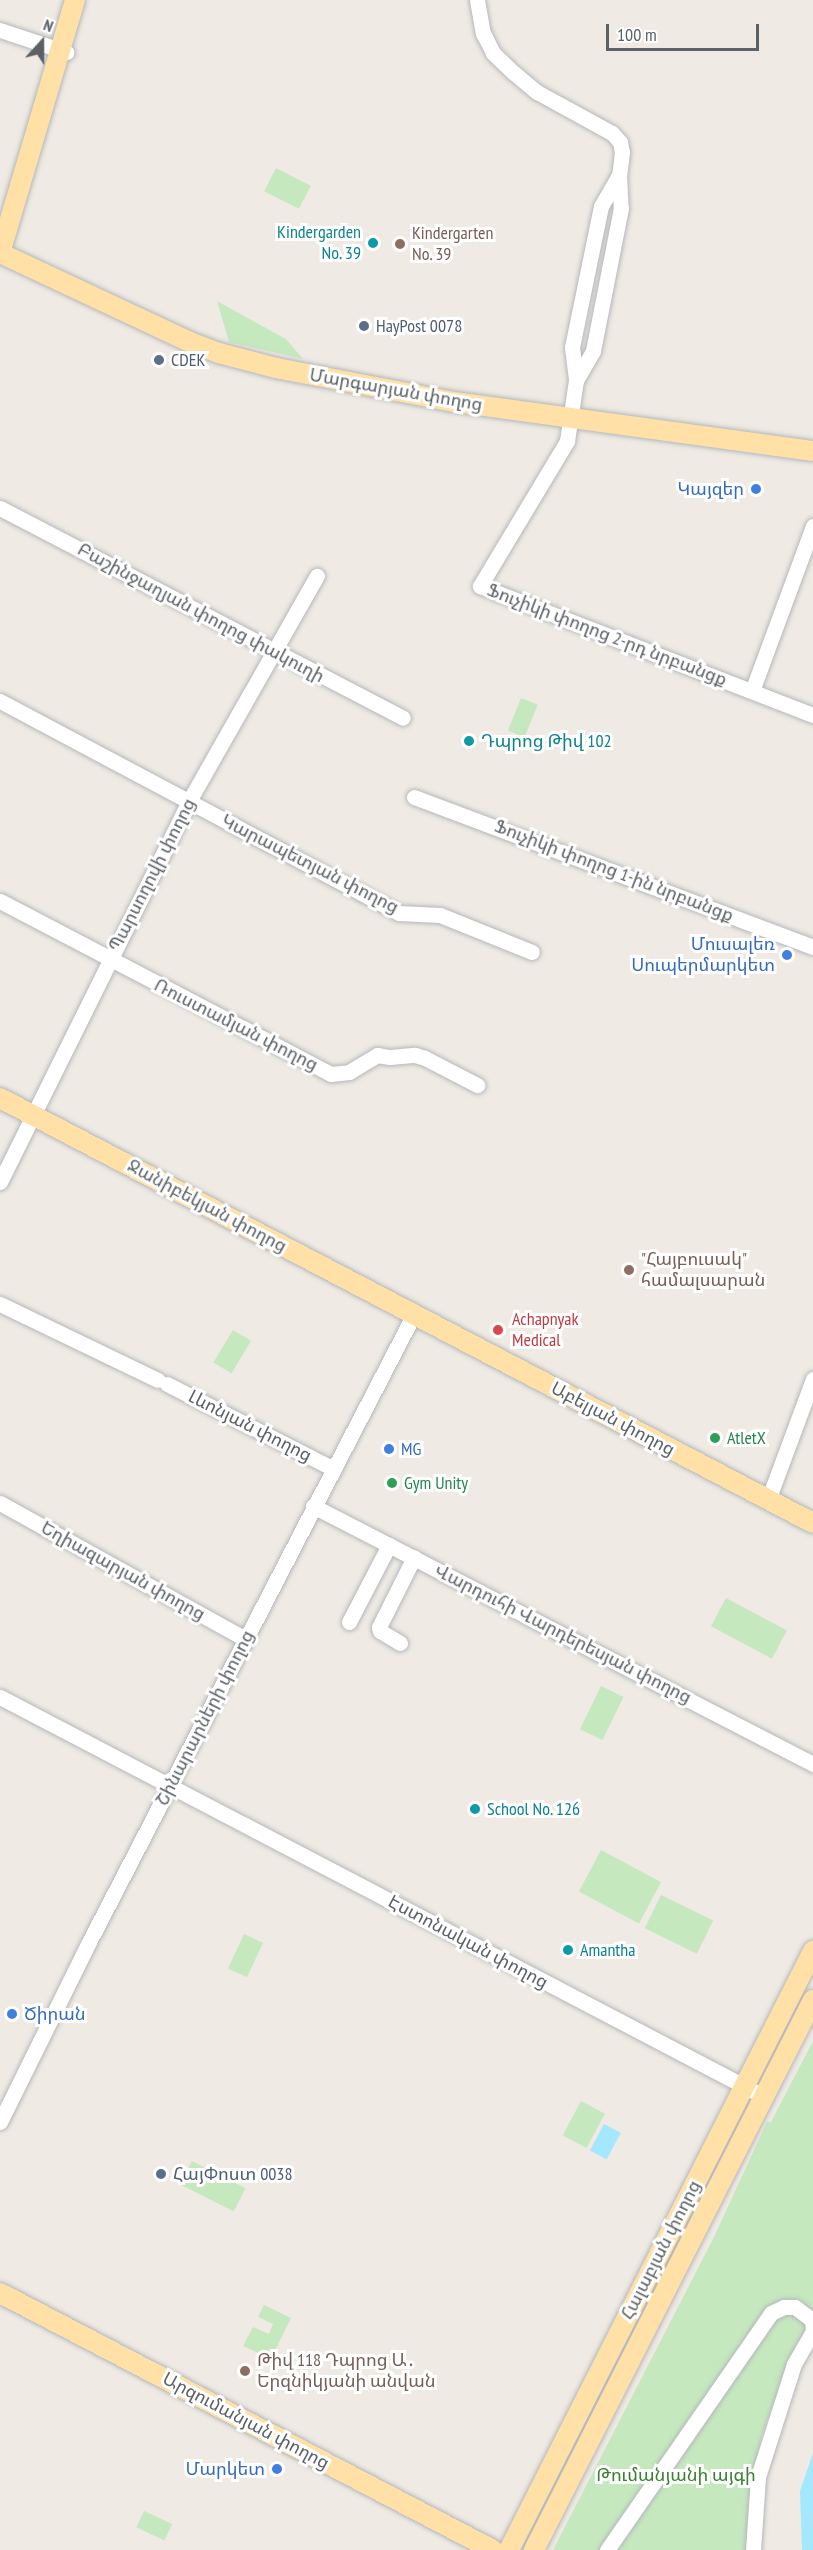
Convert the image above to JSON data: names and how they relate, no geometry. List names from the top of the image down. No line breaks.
{"streets":{"main road":["Մարգարյան փողոց","Ջանիբեկյան փողոց","Աբելյան փողոց","Հալաբյան փողոց","Արզումանյան փողոց"],"street":["Բաշինջաղյան փողոց փակուղի","Ֆուչիկի փողոց 2-րդ նրբանցք","Կարապետյան փողոց","Ֆուչիկի փողոց 1-ին նրբանցք","Պարսողովի փողոց","Ռուստամյան փողոց","Լևոնյան փողոց","Եղիազարյան փողոց","Վարդուհի Վարդերեսյան փողոց","Շինարարների փողոց","Էստոնական փողոց"]},"crossings":[["Մարգարյան փողոց","Ֆուչիկի փողոց 2-րդ նրբանցք"],["Բաշինջաղյան փողոց փակուղի","Պարսողովի փողոց"],["Կարապետյան փողոց","Պարսողովի փողոց"],["Պարսողովի փողոց","Ռուստամյան փողոց"],["Պարսողովի փողոց","Ջանիբեկյան փողոց"],["Ջանիբեկյան փողոց","Աբելյան փողոց"],["Ջանիբեկյան փողոց","Շինարարների փողոց"],["Աբելյան փողոց","Շինարարների փողոց"],["Լևոնյան փողոց","Շինարարների փողոց"],["Եղիազարյան փողոց","Շինարարների փողոց"],["Վարդուհի Վարդերեսյան փողոց","Շինարարների փողոց"],["Շինարարների փողոց","Էստոնական փողոց"],["Էստոնական փողոց","Հալաբյան փողոց"]],"parks":["Թումանյանի այգի"],"places":["Kindergarden No. 39","Kindergarten No. 39","HayPost 0078","CDEK","Կայզեր","Դպրոց Թիվ 102","Մուսալեռ Սուպերմարկետ","\"Հայբուսակ\" համալսարան","Achapnyak Medical","AtletX","MG","Gym Unity","School No. 126","Amantha","Ծիրան","ՀայՓոստ 0038","Թիվ 118 Դպրոց Ա․ Երզնիկյանի անվան","Մարկետ"],"scale_bar":"100 m","north":"top"}
